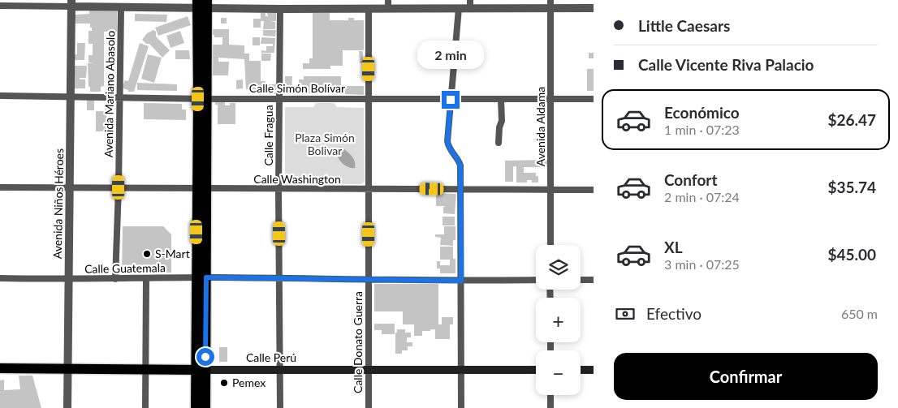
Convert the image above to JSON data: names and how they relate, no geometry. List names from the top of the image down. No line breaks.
{"streets":{"main road":["Calle Perú"],"street":["Calle Simón Bolívar","Avenida Mariano Abasolo","Avenida Aldama","Calle Fragua","Calle Washington","Avenida Niños Héroes","Calle Guatemala","Calle Donato Guerra"]},"crossings":[["Calle Simón Bolívar","Avenida Mariano Abasolo"],["Calle Simón Bolívar","Avenida Aldama"],["Calle Simón Bolívar","Calle Fragua"],["Calle Simón Bolívar","Avenida Niños Héroes"],["Calle Simón Bolívar","Calle Donato Guerra"],["Avenida Mariano Abasolo","Calle Washington"],["Avenida Mariano Abasolo","Calle Guatemala"],["Avenida Aldama","Calle Washington"],["Calle Fragua","Calle Washington"],["Calle Fragua","Calle Guatemala"],["Calle Fragua","Calle Perú"],["Calle Washington","Avenida Niños Héroes"],["Calle Washington","Calle Donato Guerra"],["Avenida Niños Héroes","Calle Guatemala"],["Avenida Niños Héroes","Calle Perú"],["Calle Guatemala","Calle Donato Guerra"],["Calle Donato Guerra","Calle Perú"]],"parks":["Plaza Simón Bolivar"],"places":["S-Mart","Pemex"],"page":{"banner":["Little Caesars","Calle Vicente Riva Palacio"],"bubble":"2 min","list":[{"name":"Económico","note":"1 min · 07:23","value":"$26.47"},{"name":"Confort","note":"2 min · 07:24","value":"$35.74"},{"name":"XL","note":"3 min · 07:25","value":"$45.00"}],"map_buttons":["+","−"],"pay":["Efectivo","650 m"],"buttons":"Confirmar"}}
